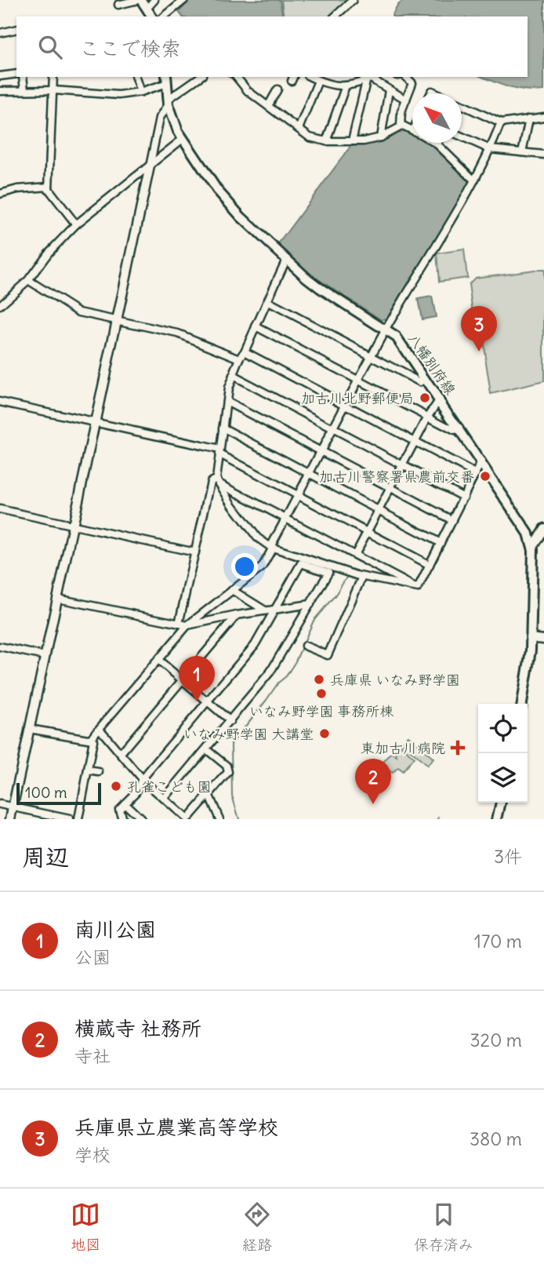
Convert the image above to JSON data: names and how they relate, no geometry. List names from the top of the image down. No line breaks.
{"streets":{"main road":["八幡別府線"]},"places":{"other":["加古川北野郵便局","加古川警察署県農前交番","兵庫県 いなみ野学園","いなみ野学園 事務所棟","いなみ野学園 大講堂","孔雀こども園"],"health":["東加古川病院"]},"scale_bar":"100 m","north":"top left","page":{"search":"ここで検索","pins":["3","1","2"],"scale":"100 m","heading":["周辺","3件"],"list":[{"mark":"1","name":"南川公園","note":"公園","value":"170 m"},{"mark":"2","name":"横蔵寺 社務所","note":"寺社","value":"320 m"},{"mark":"3","name":"兵庫県立農業高等学校","note":"学校","value":"380 m"}],"nav":["地図","経路","保存済み"]}}
